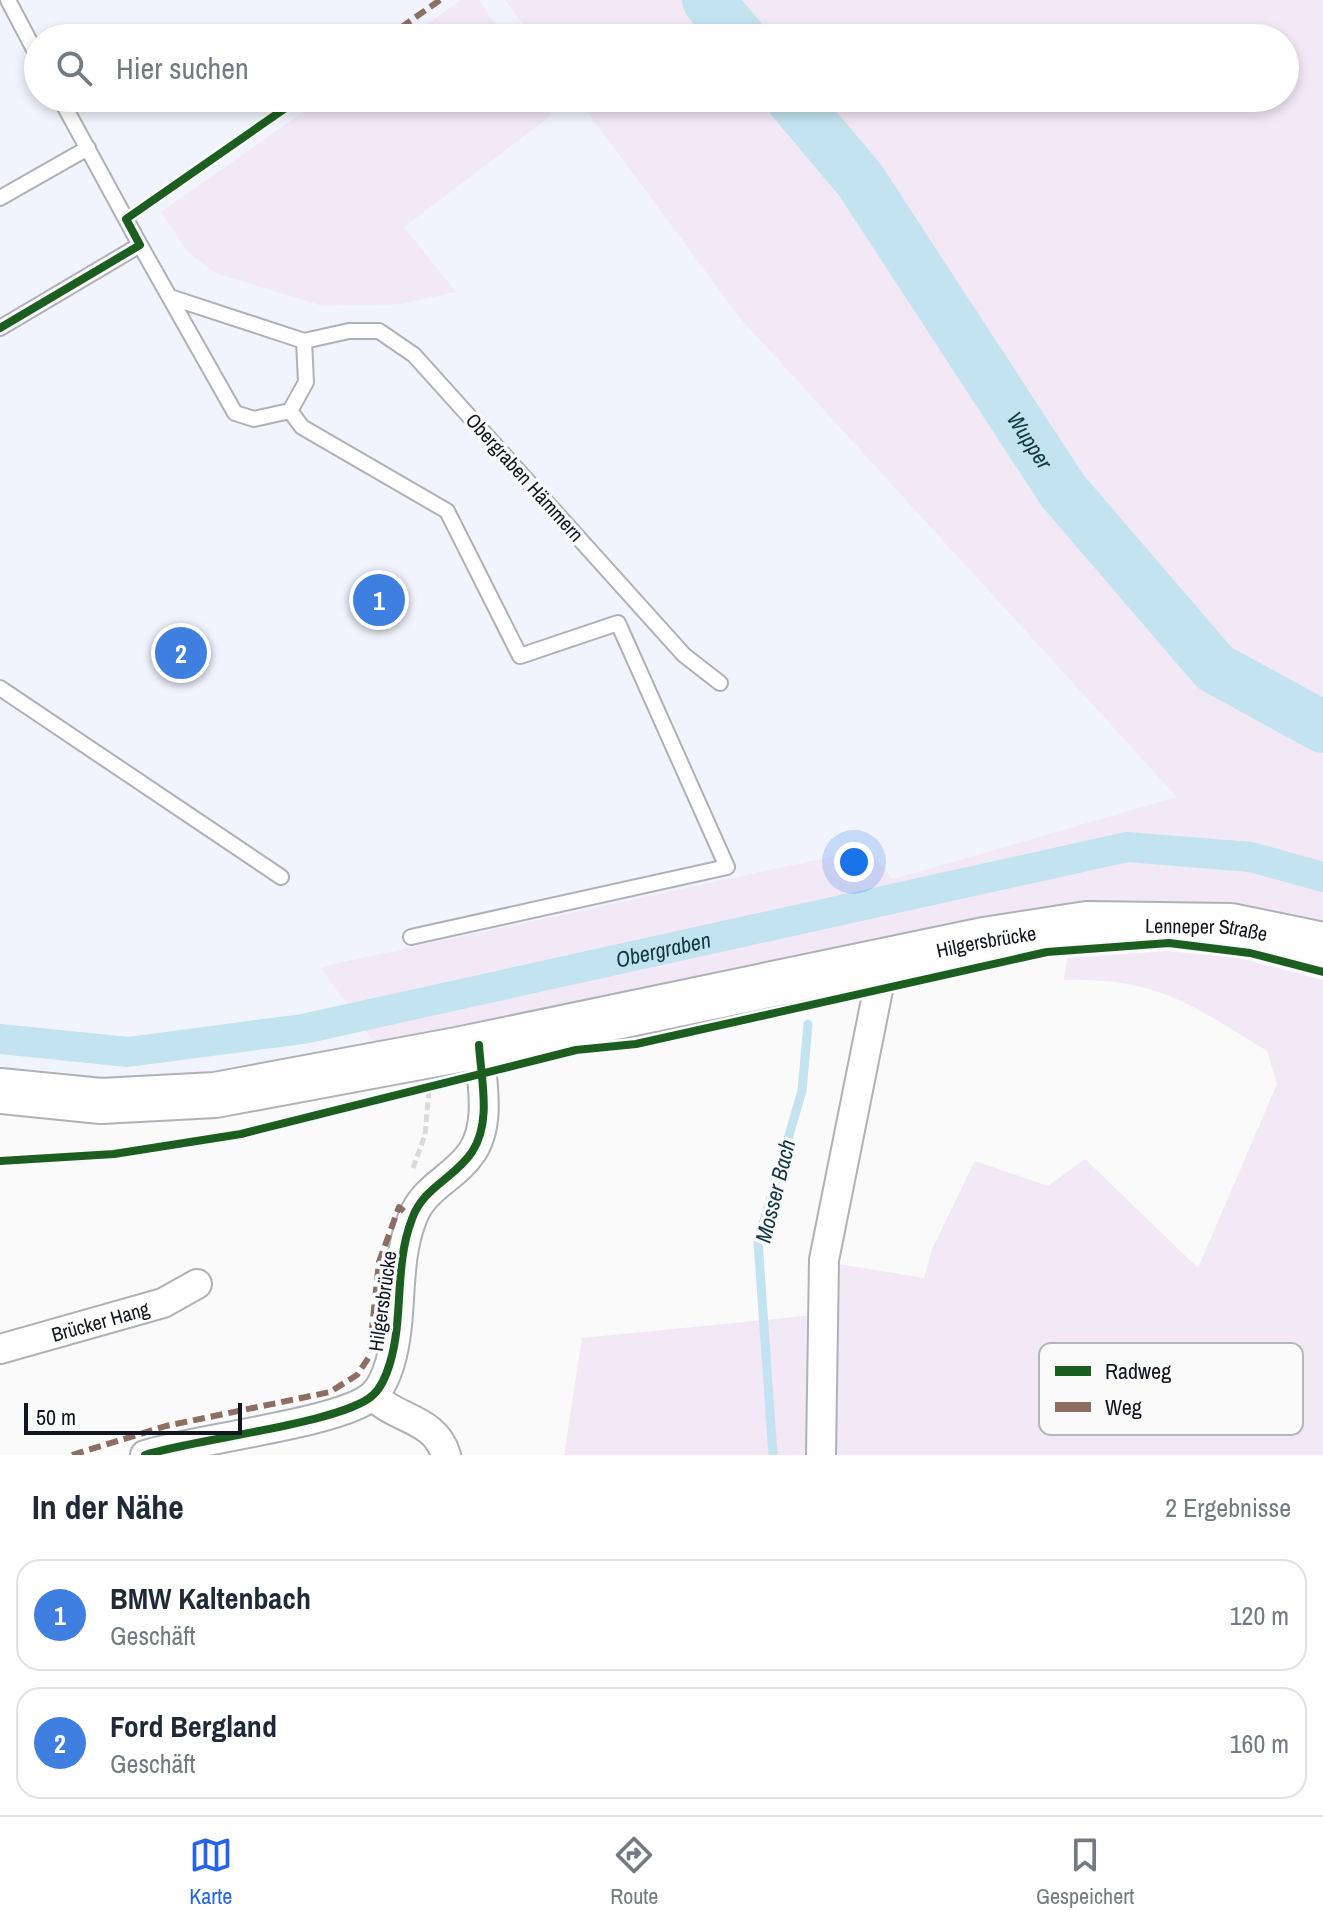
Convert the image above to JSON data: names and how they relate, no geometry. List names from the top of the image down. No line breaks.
{"streets":{"main road":["Lenneper Straße","Hilgersbrücke"],"street":["Brücker Hang"],"lane":["Obergraben Hämmern"]},"crossings":[["Lenneper Straße","Hilgersbrücke"]],"water":["Wupper","Obergraben","Mosser Bach"],"legend":["Radweg","Weg"],"scale_bar":"50 m","page":{"search":"Hier suchen","pins":["1","2"],"scale":"50 m","heading":["In der Nähe","2 Ergebnisse"],"list":[{"mark":"1","name":"BMW Kaltenbach","note":"Geschäft","value":"120 m"},{"mark":"2","name":"Ford Bergland","note":"Geschäft","value":"160 m"}],"nav":["Karte","Route","Gespeichert"]}}
